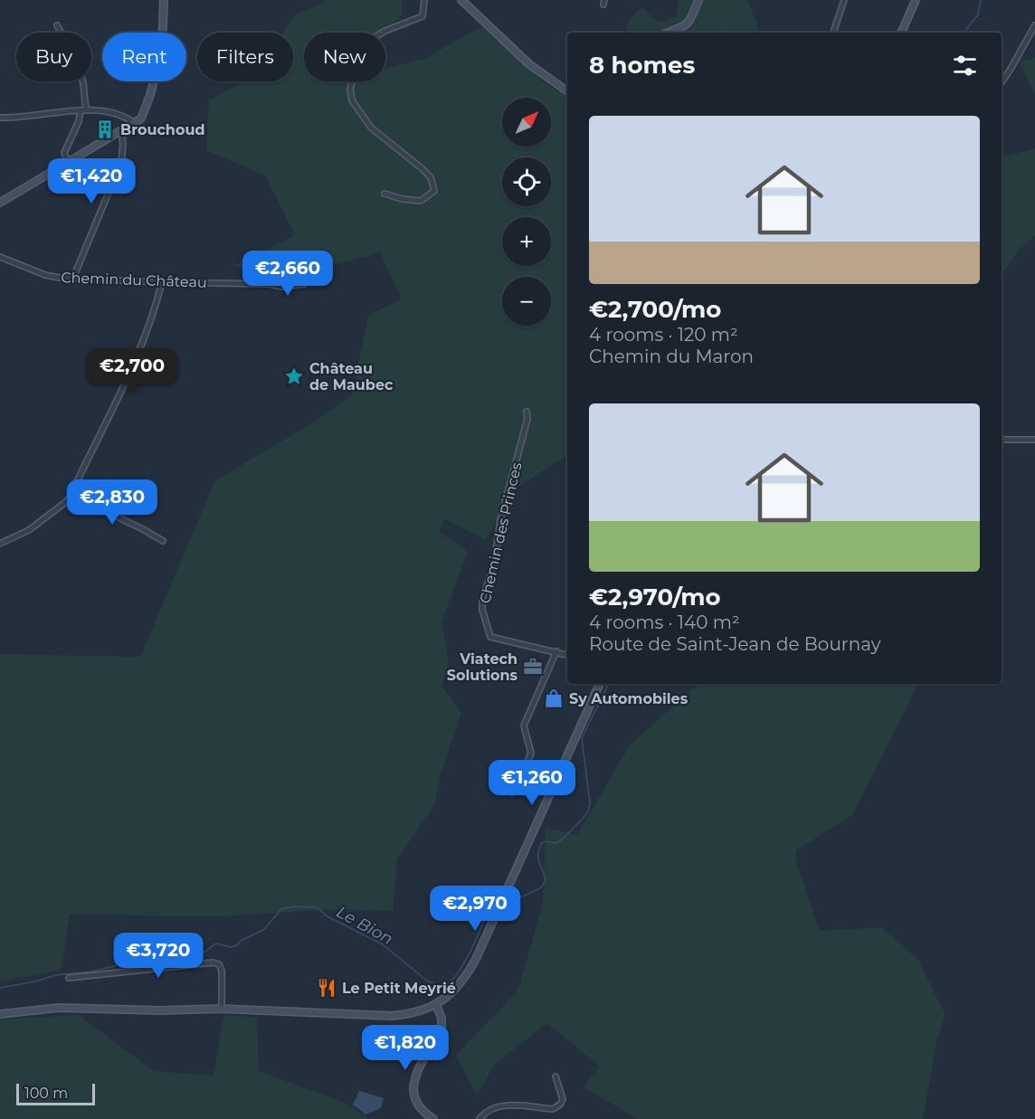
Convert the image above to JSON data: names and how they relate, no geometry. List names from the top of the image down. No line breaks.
{"streets":{"street":["Chemin du Château","Chemin des Princes"]},"water":["Le Bion"],"places":{"building":["Brouchoud"],"place":["Château de Maubec"],"office":["Viatech Solutions"],"shop":["Sy Automobiles"],"restaurant":["Le Petit Meyrié"]},"scale_bar":"100 m","north":"top right","page":{"chip":["Buy","Rent","Filters","New"],"heading":"8 homes","map_buttons":["+","−"],"list":[{"name":"€2,700/mo","note":"4 rooms · 120 m² · Chemin du Maron"},{"name":"€2,970/mo","note":"4 rooms · 140 m² · Route de Saint-Jean de Bournay"}],"price":["€1,420","€2,660","€2,700","€2,830","€1,260","€2,970","€3,720","€1,820"],"scale":"100 m"}}
